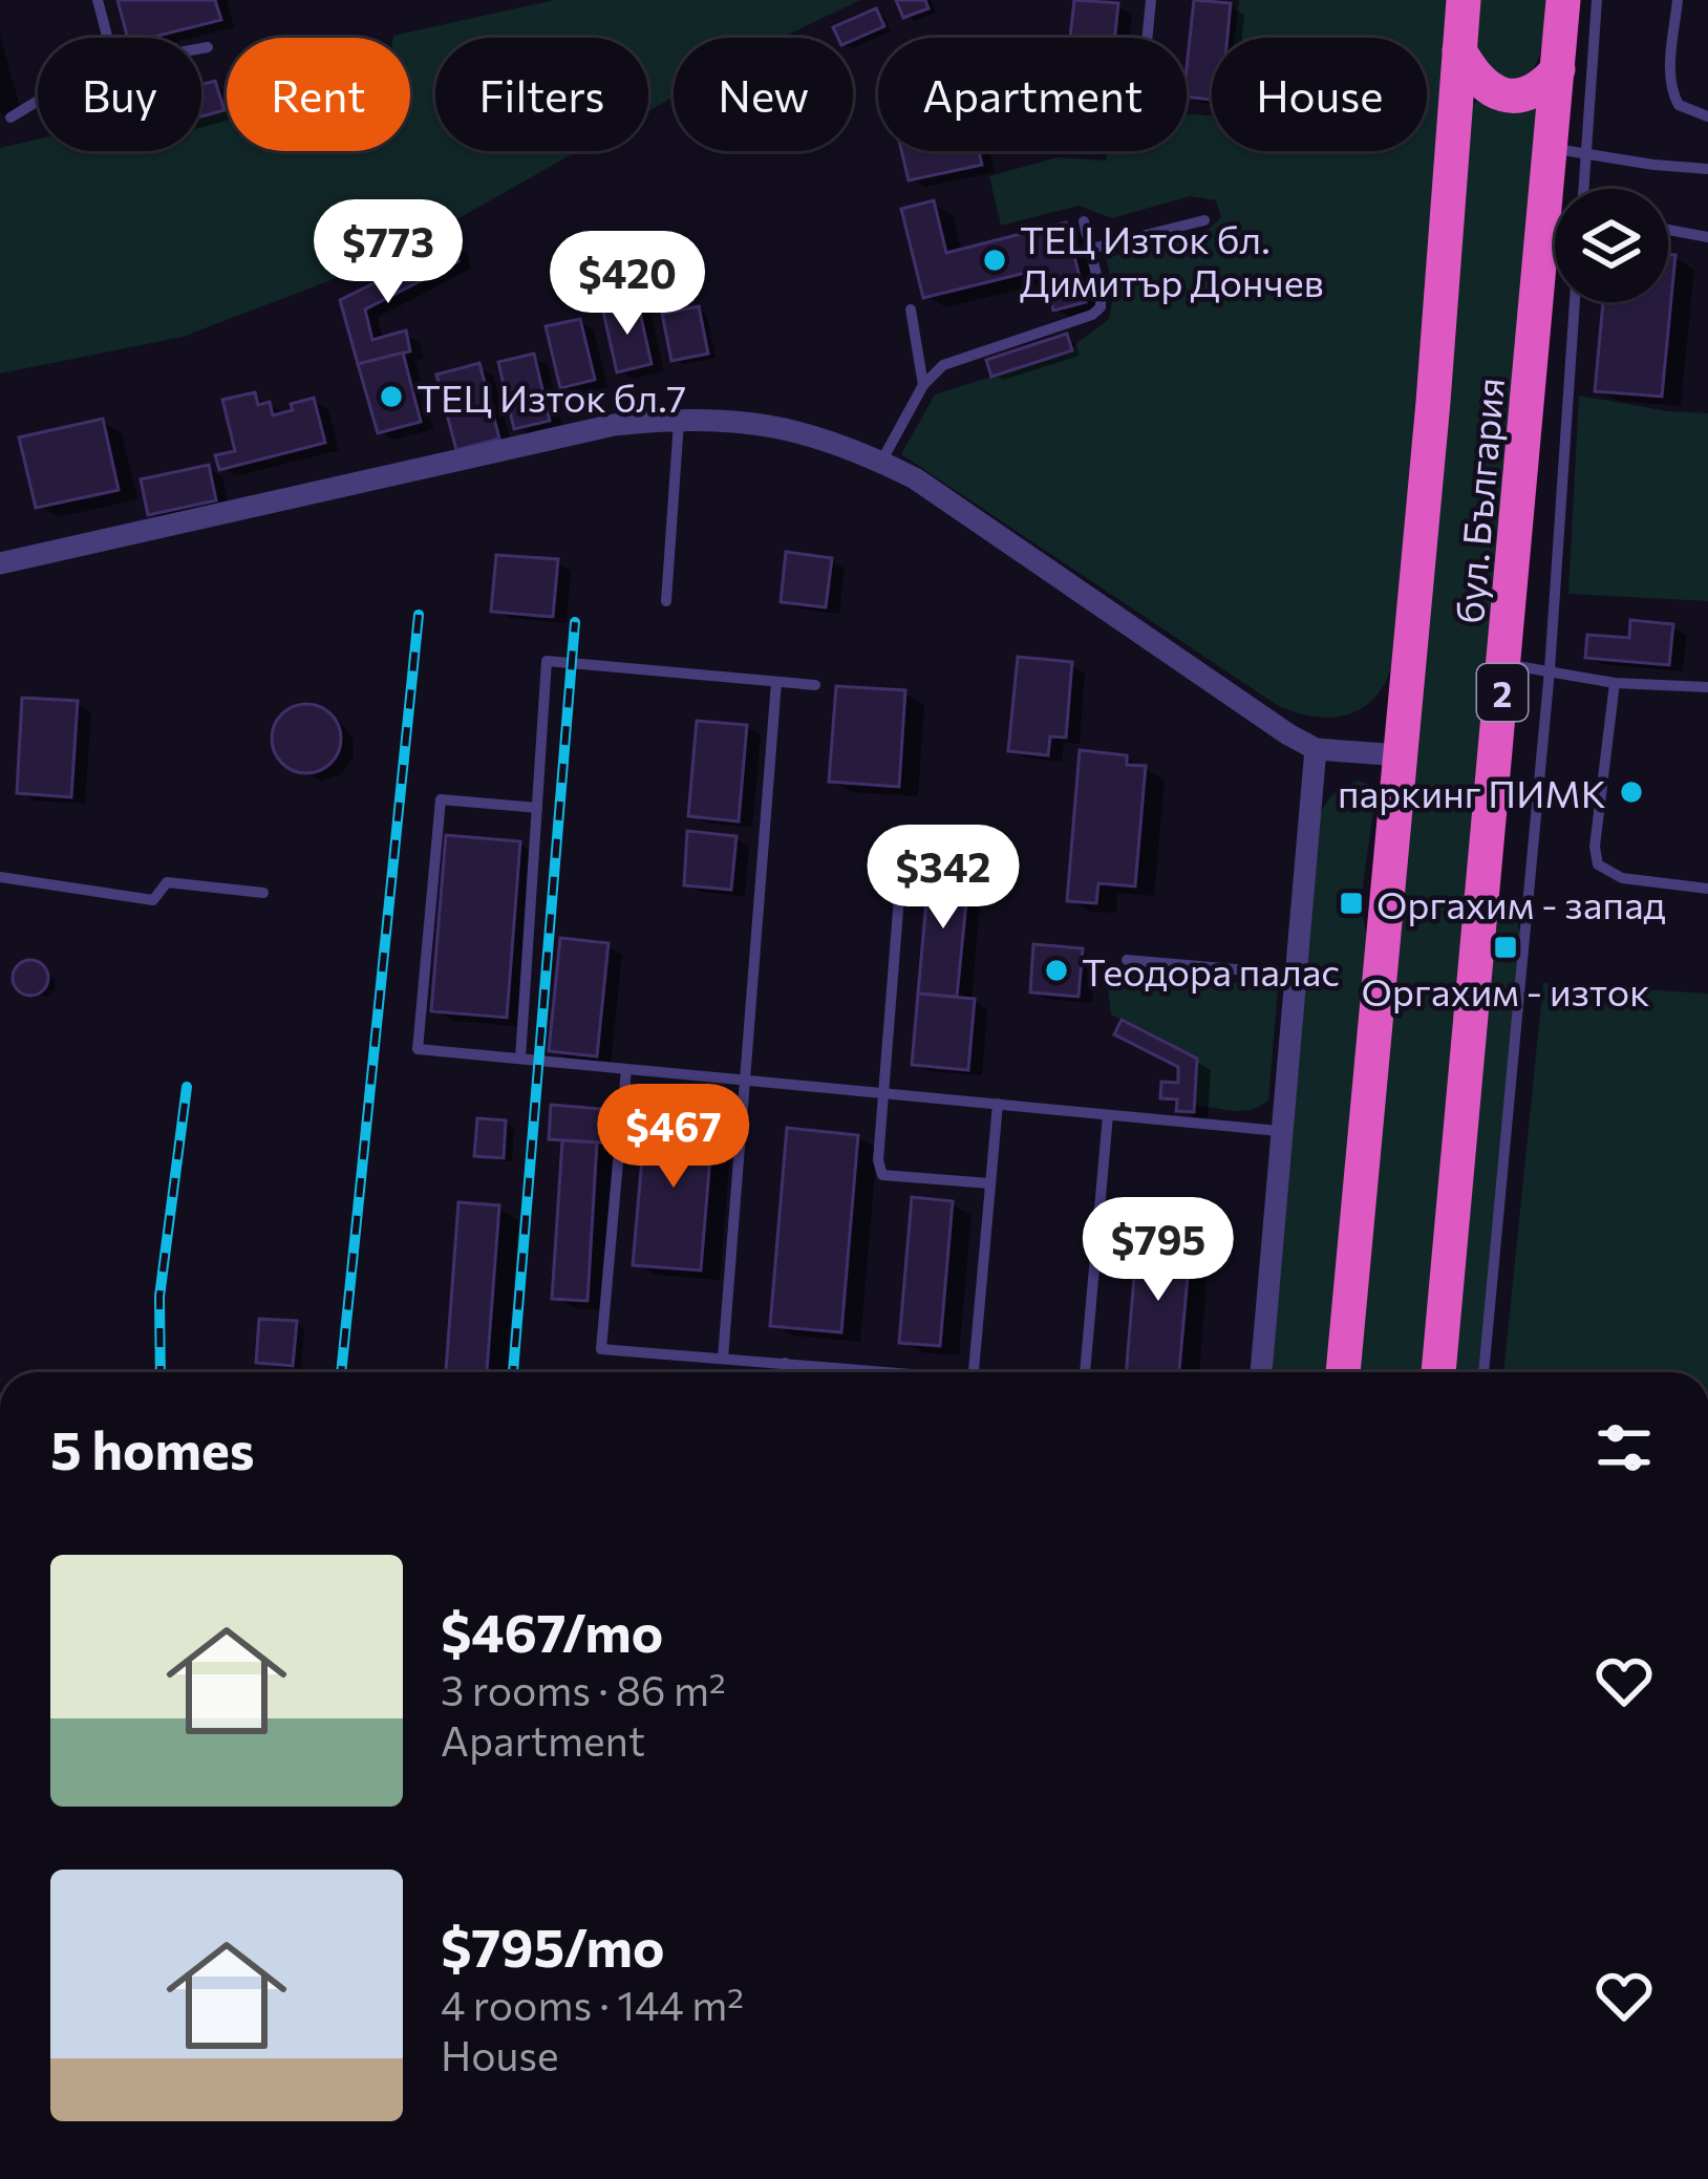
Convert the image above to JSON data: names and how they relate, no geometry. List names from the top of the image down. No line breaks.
{"streets":{"highway":["бул. България","2"]},"places":{"other":["ТЕЦ Изток бл. Димитър Дончев","ТЕЦ Изток бл.7","паркинг ПИМК","Теодора палас"],"transit":["Оргахим - запад","Оргахим - изток"]},"page":{"chip":["Buy","Rent","Filters","New","Apartment","House"],"price":["$773","$420","$342","$467","$795"],"heading":"5 homes","list":[{"name":"$467/mo","note":"3 rooms · 86 m² · Apartment"},{"name":"$795/mo","note":"4 rooms · 144 m² · House"}]}}
